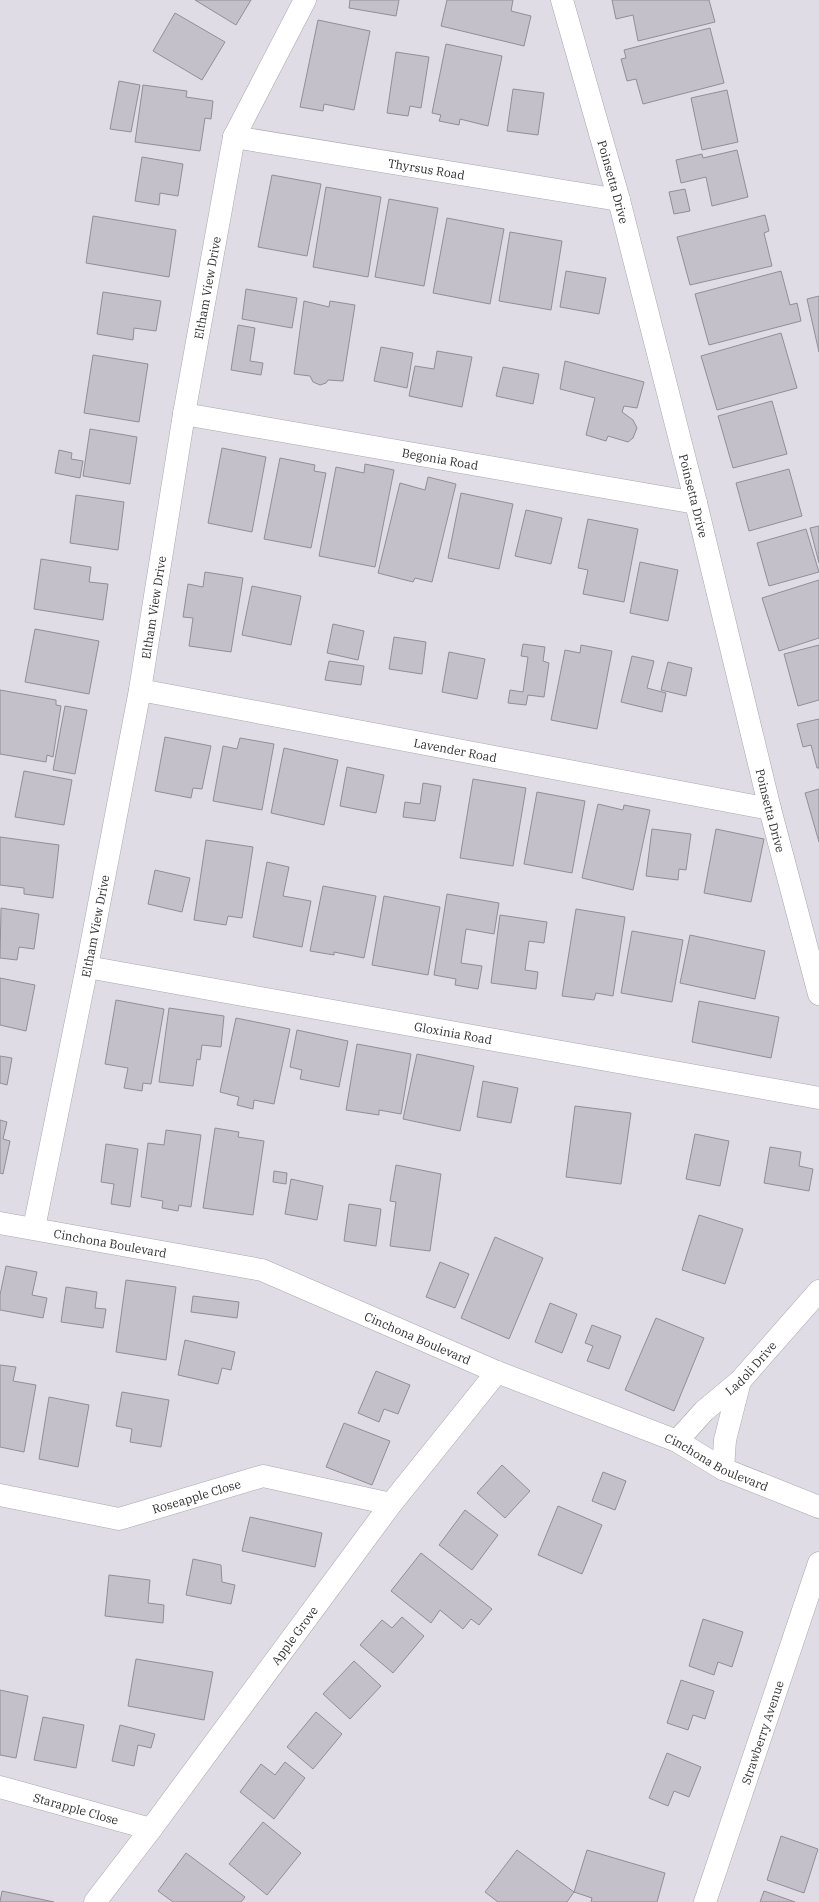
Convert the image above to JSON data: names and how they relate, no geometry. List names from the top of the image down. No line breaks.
{"streets":{"street":["Thyrsus Road","Poinsetta Drive","Eltham View Drive","Begonia Road","Lavender Road","Gloxinia Road","Cinchona Boulevard","Ladoli Drive","Roseapple Close","Apple Grove","Strawberry Avenue","Starapple Close"]},"crossings":[["Thyrsus Road","Poinsetta Drive"],["Thyrsus Road","Eltham View Drive"],["Poinsetta Drive","Begonia Road"],["Poinsetta Drive","Lavender Road"],["Eltham View Drive","Begonia Road"],["Eltham View Drive","Lavender Road"],["Eltham View Drive","Gloxinia Road"],["Eltham View Drive","Cinchona Boulevard"],["Cinchona Boulevard","Ladoli Drive"],["Cinchona Boulevard","Apple Grove"],["Roseapple Close","Apple Grove"],["Apple Grove","Starapple Close"]]}
